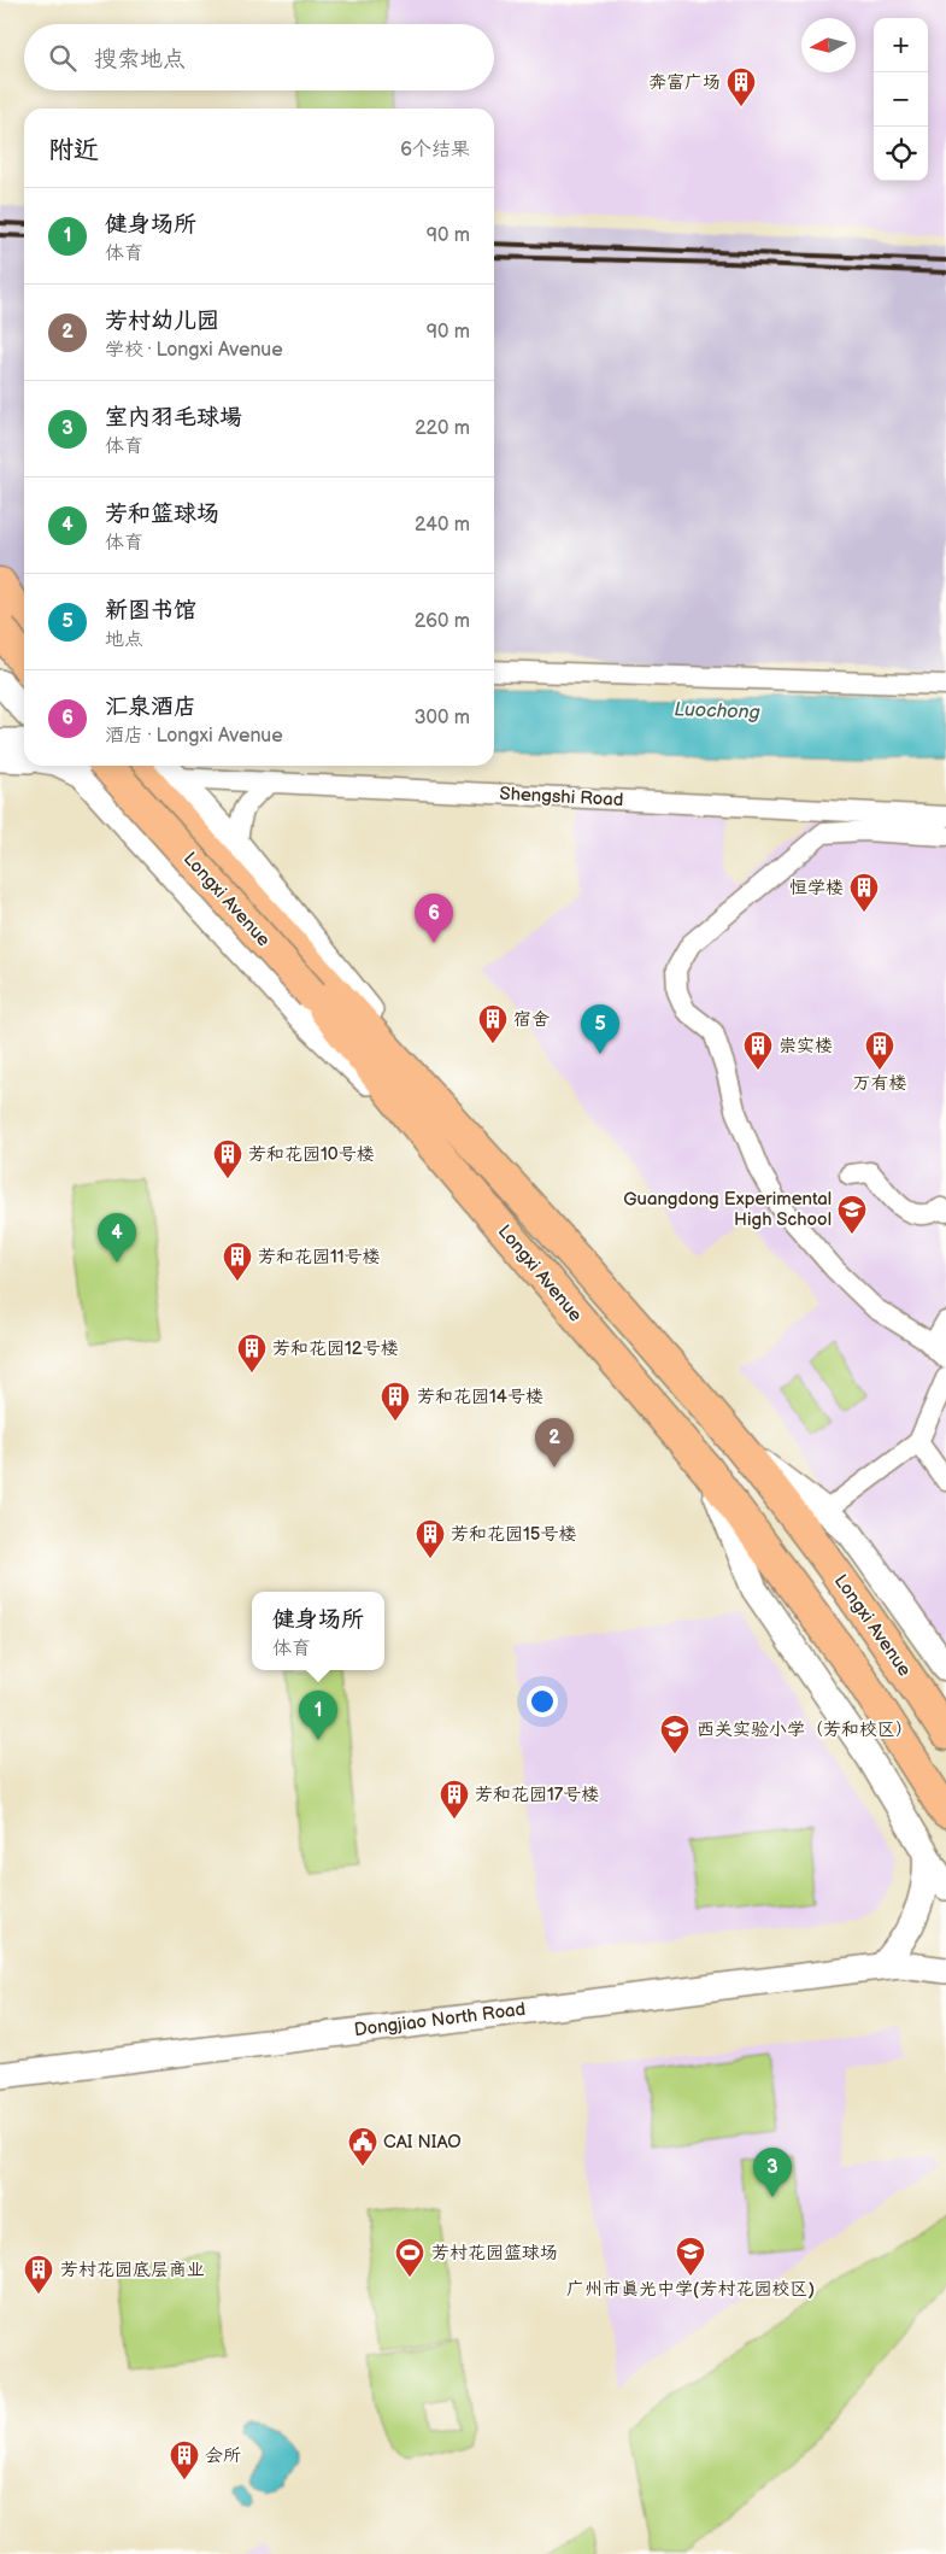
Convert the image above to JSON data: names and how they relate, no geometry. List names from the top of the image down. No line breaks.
{"streets":{"main road":["Longxi Avenue"],"street":["Shengshi Road","Dongjiao North Road"]},"water":["Luochong"],"places":{"building":["奔富广场","恒学楼","宿舍","崇实楼","万有楼","芳和花园10号楼","芳和花园11号楼","芳和花园12号楼","芳和花园14号楼","芳和花园15号楼","芳和花园17号楼","芳村花园底层商业","会所"],"school or university":["Guangdong Experimental High School","西关实验小学（芳和校区）","广州市真光中学(芳村花园校区)"],"public building":["CAI NIAO"],"sports":["芳村花园篮球场"]},"north":"left","page":{"map_buttons":["+","−"],"search":"搜索地点","heading":["附近","6个结果"],"list":[{"mark":"1","name":"健身场所","note":"体育","value":"90 m"},{"mark":"2","name":"芳村幼儿园","note":"学校 · Longxi Avenue","value":"90 m"},{"mark":"3","name":"室內羽毛球場","note":"体育","value":"220 m"},{"mark":"4","name":"芳和篮球场","note":"体育","value":"240 m"},{"mark":"5","name":"新图书馆","note":"地点","value":"260 m"},{"mark":"6","name":"汇泉酒店","note":"酒店 · Longxi Avenue","value":"300 m"}],"pins":["6","5","4","2","1","3"],"popup":["健身场所","体育"]}}
